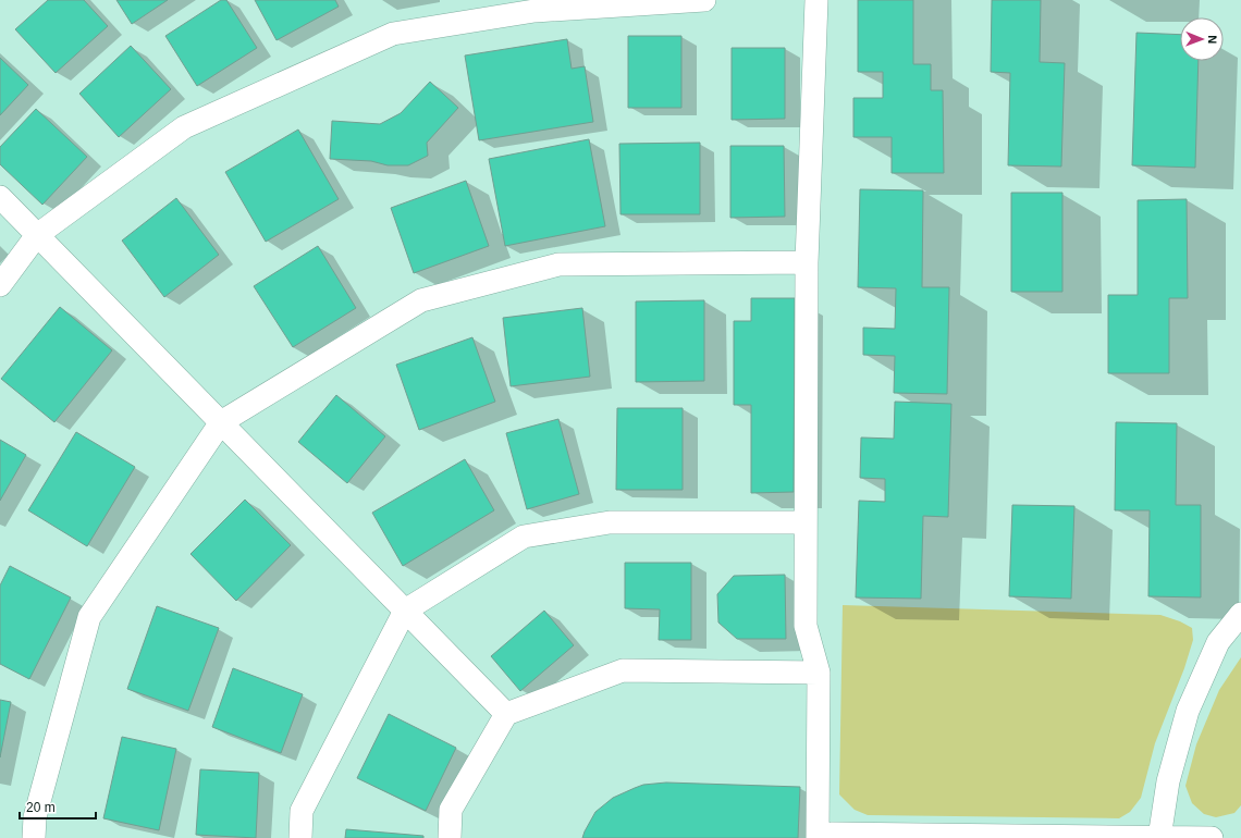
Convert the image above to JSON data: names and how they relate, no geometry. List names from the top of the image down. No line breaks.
{"scale_bar":"20 m","north":"right"}
